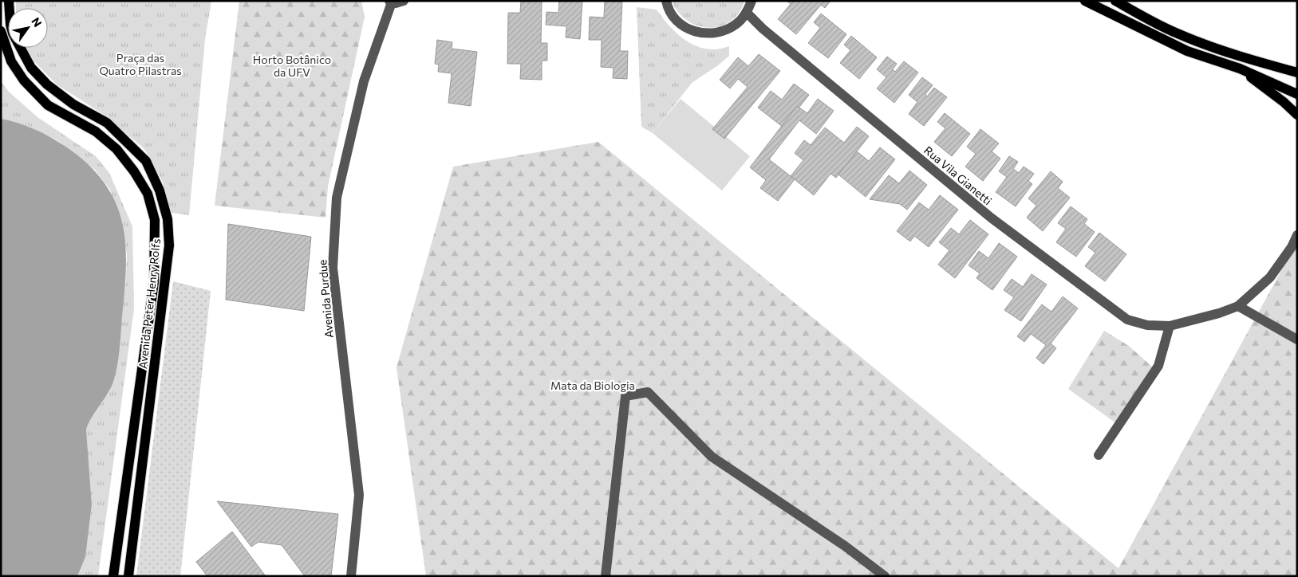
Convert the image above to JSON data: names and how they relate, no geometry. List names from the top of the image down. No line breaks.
{"streets":{"main road":["Avenida Peter Henry Rolfs"],"street":["Rua Vila Gianetti","Avenida Purdue"]},"parks":["Praça das Quatro Pilastras","Horto Botânico da UFV","Mata da Biologia"],"north":"top right"}
